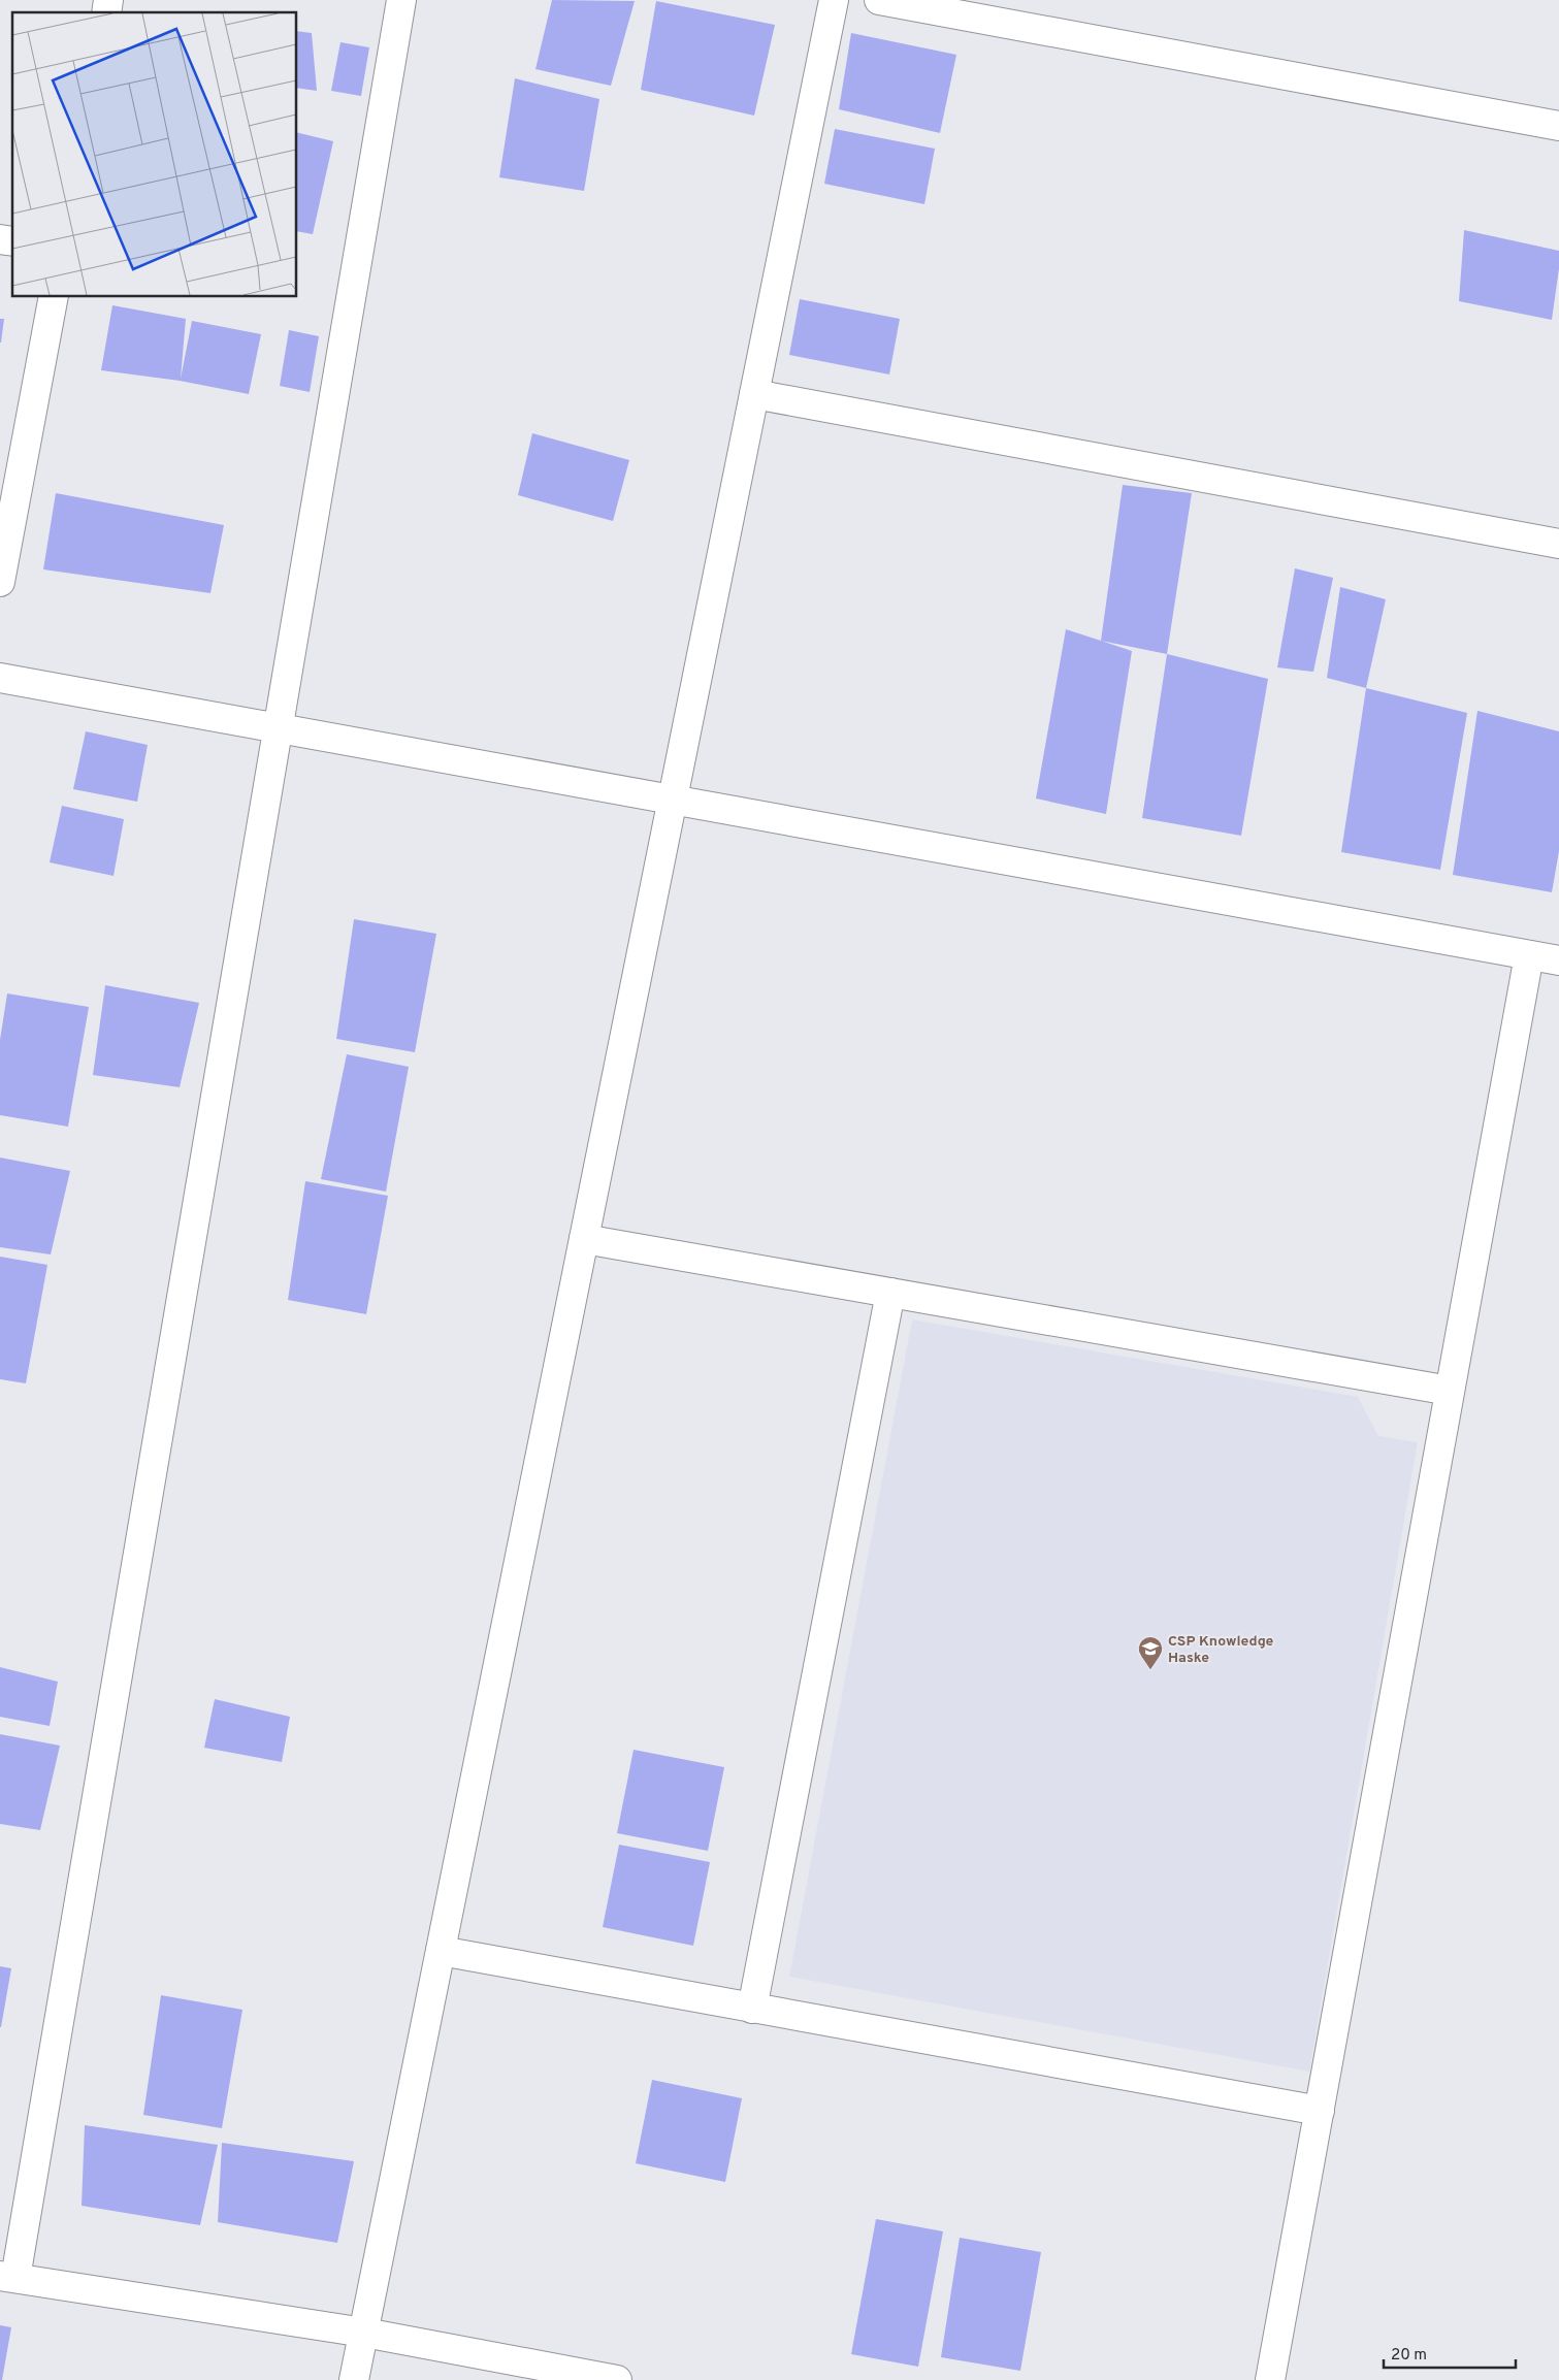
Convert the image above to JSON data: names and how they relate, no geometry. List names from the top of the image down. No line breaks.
{"places":{"school or university":["CSP Knowledge Haske"]},"scale_bar":"20 m"}
